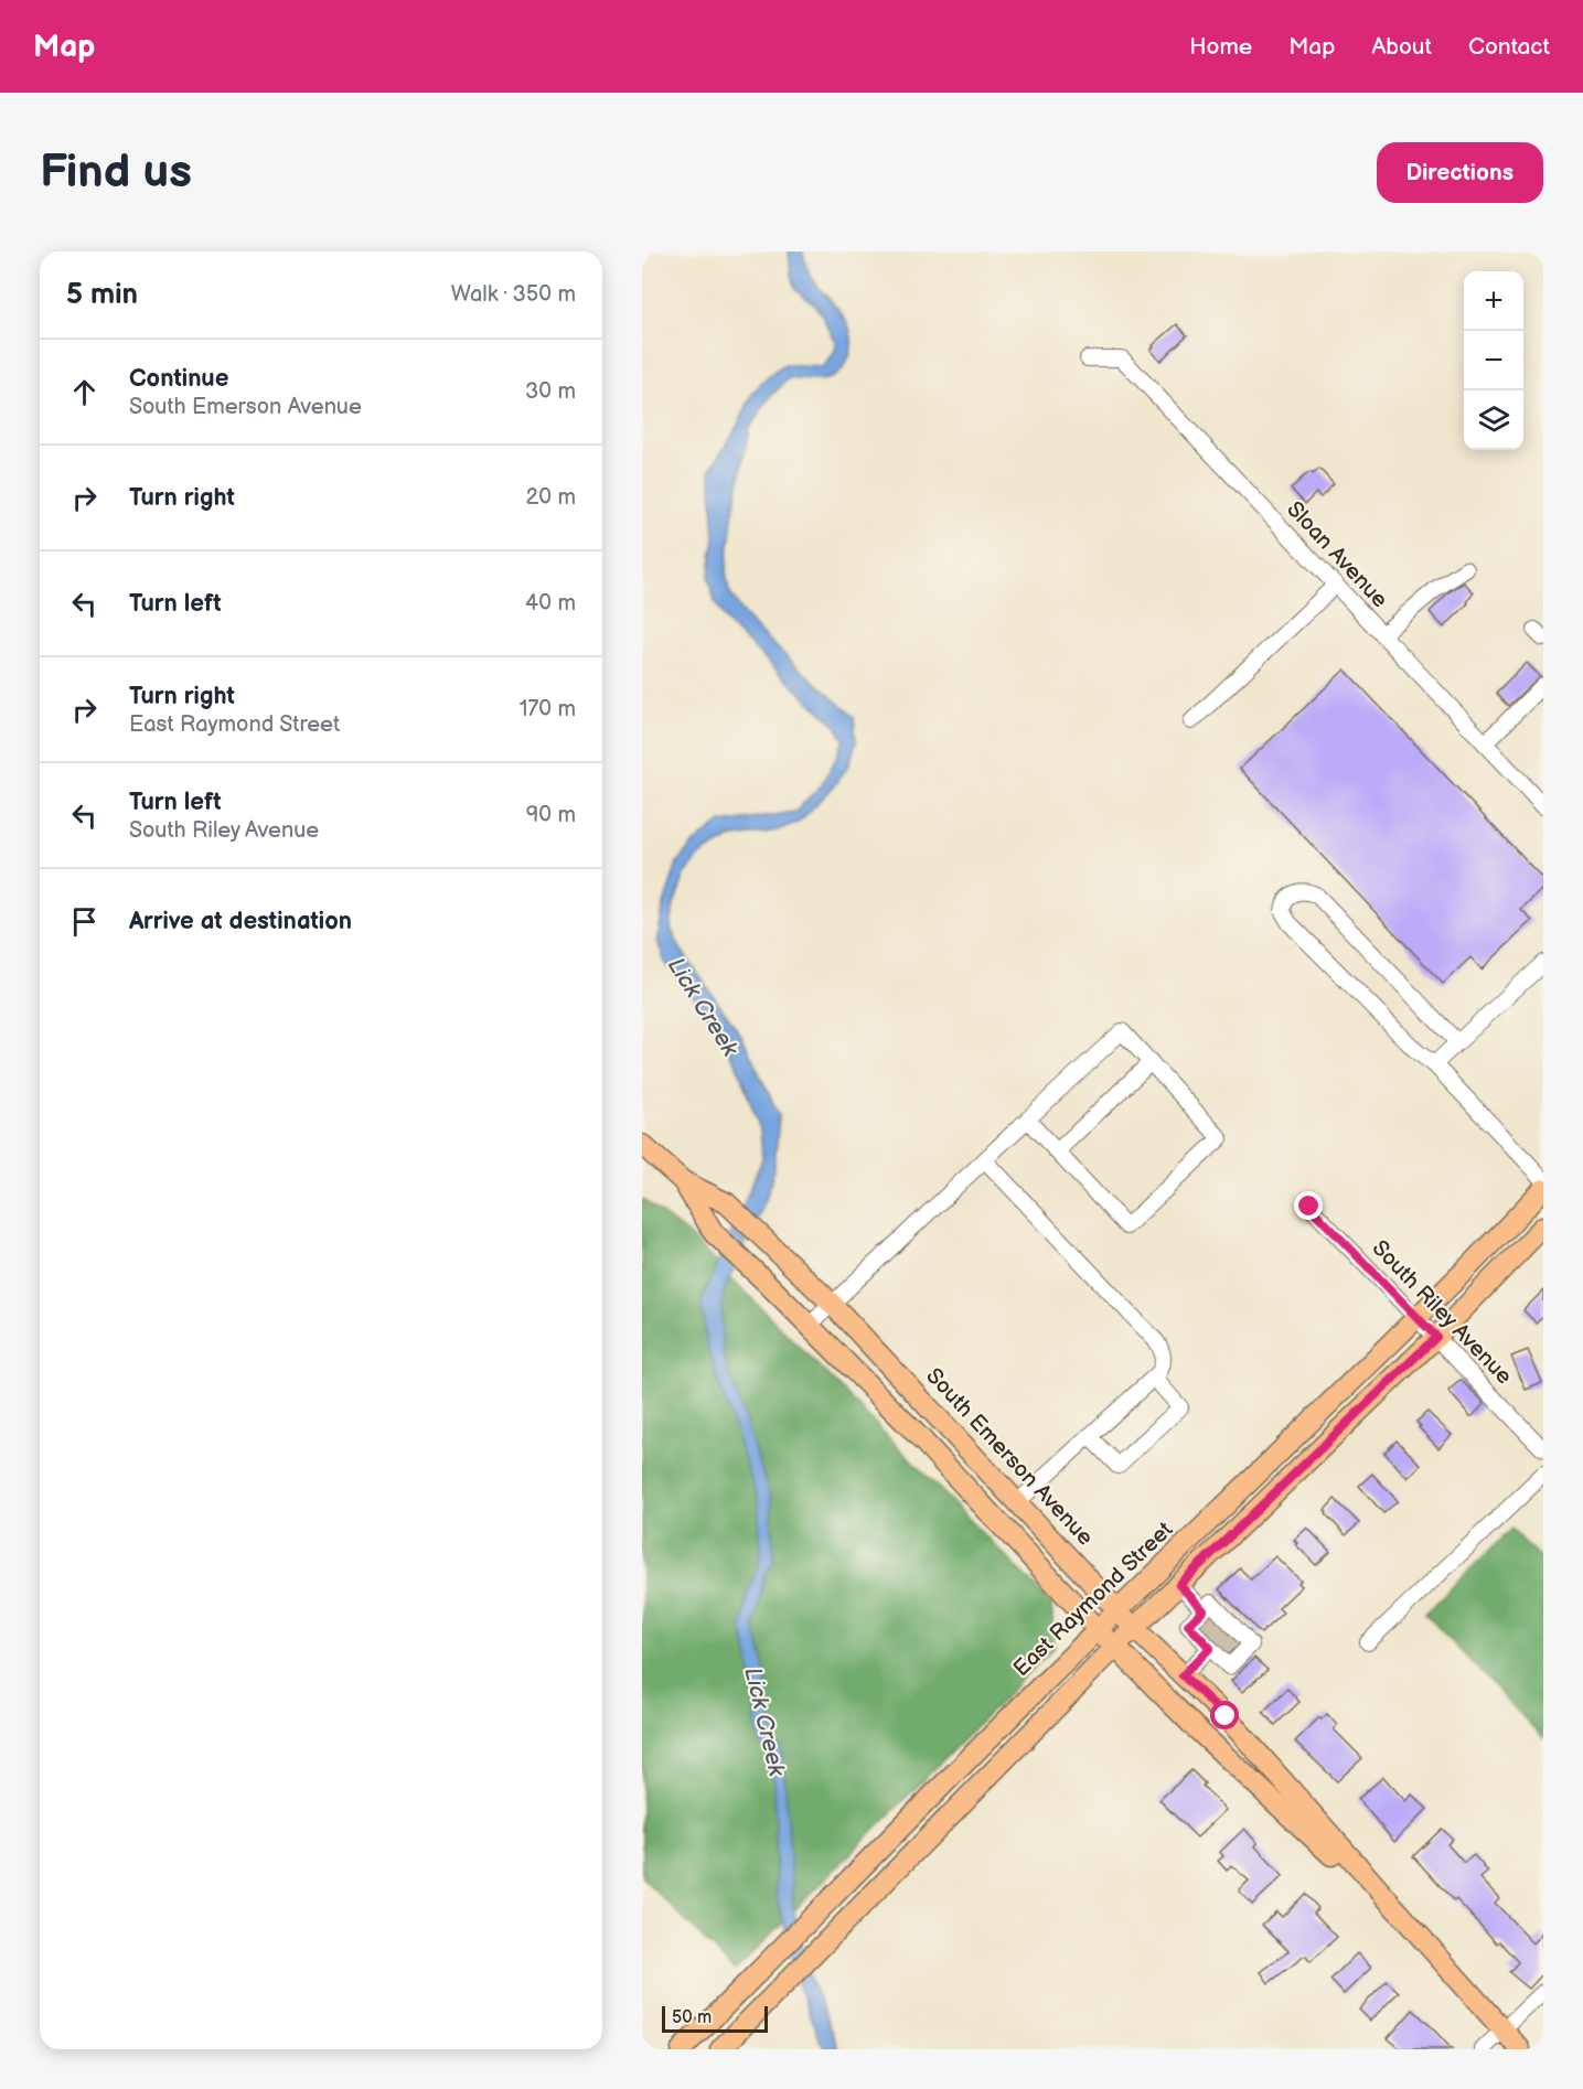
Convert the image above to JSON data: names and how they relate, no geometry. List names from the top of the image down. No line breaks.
{"streets":{"main road":["South Emerson Avenue","East Raymond Street"],"street":["Sloan Avenue","South Riley Avenue"]},"crossings":[["South Riley Avenue","East Raymond Street"],["South Emerson Avenue","East Raymond Street"]],"water":["Lick Creek"],"scale_bar":"50 m","page":{"header":"Map","nav":["Home","Map","About","Contact"],"buttons":"Directions","title":"Find us","heading":["5 min","Walk · 350 m"],"map_buttons":["+","−"],"list":[["Continue","South Emerson Avenue","30 m"],["Turn right","20 m"],["Turn left","40 m"],["Turn right","East Raymond Street","170 m"],["Turn left","South Riley Avenue","90 m"],"Arrive at destination"],"scale":"50 m"}}
